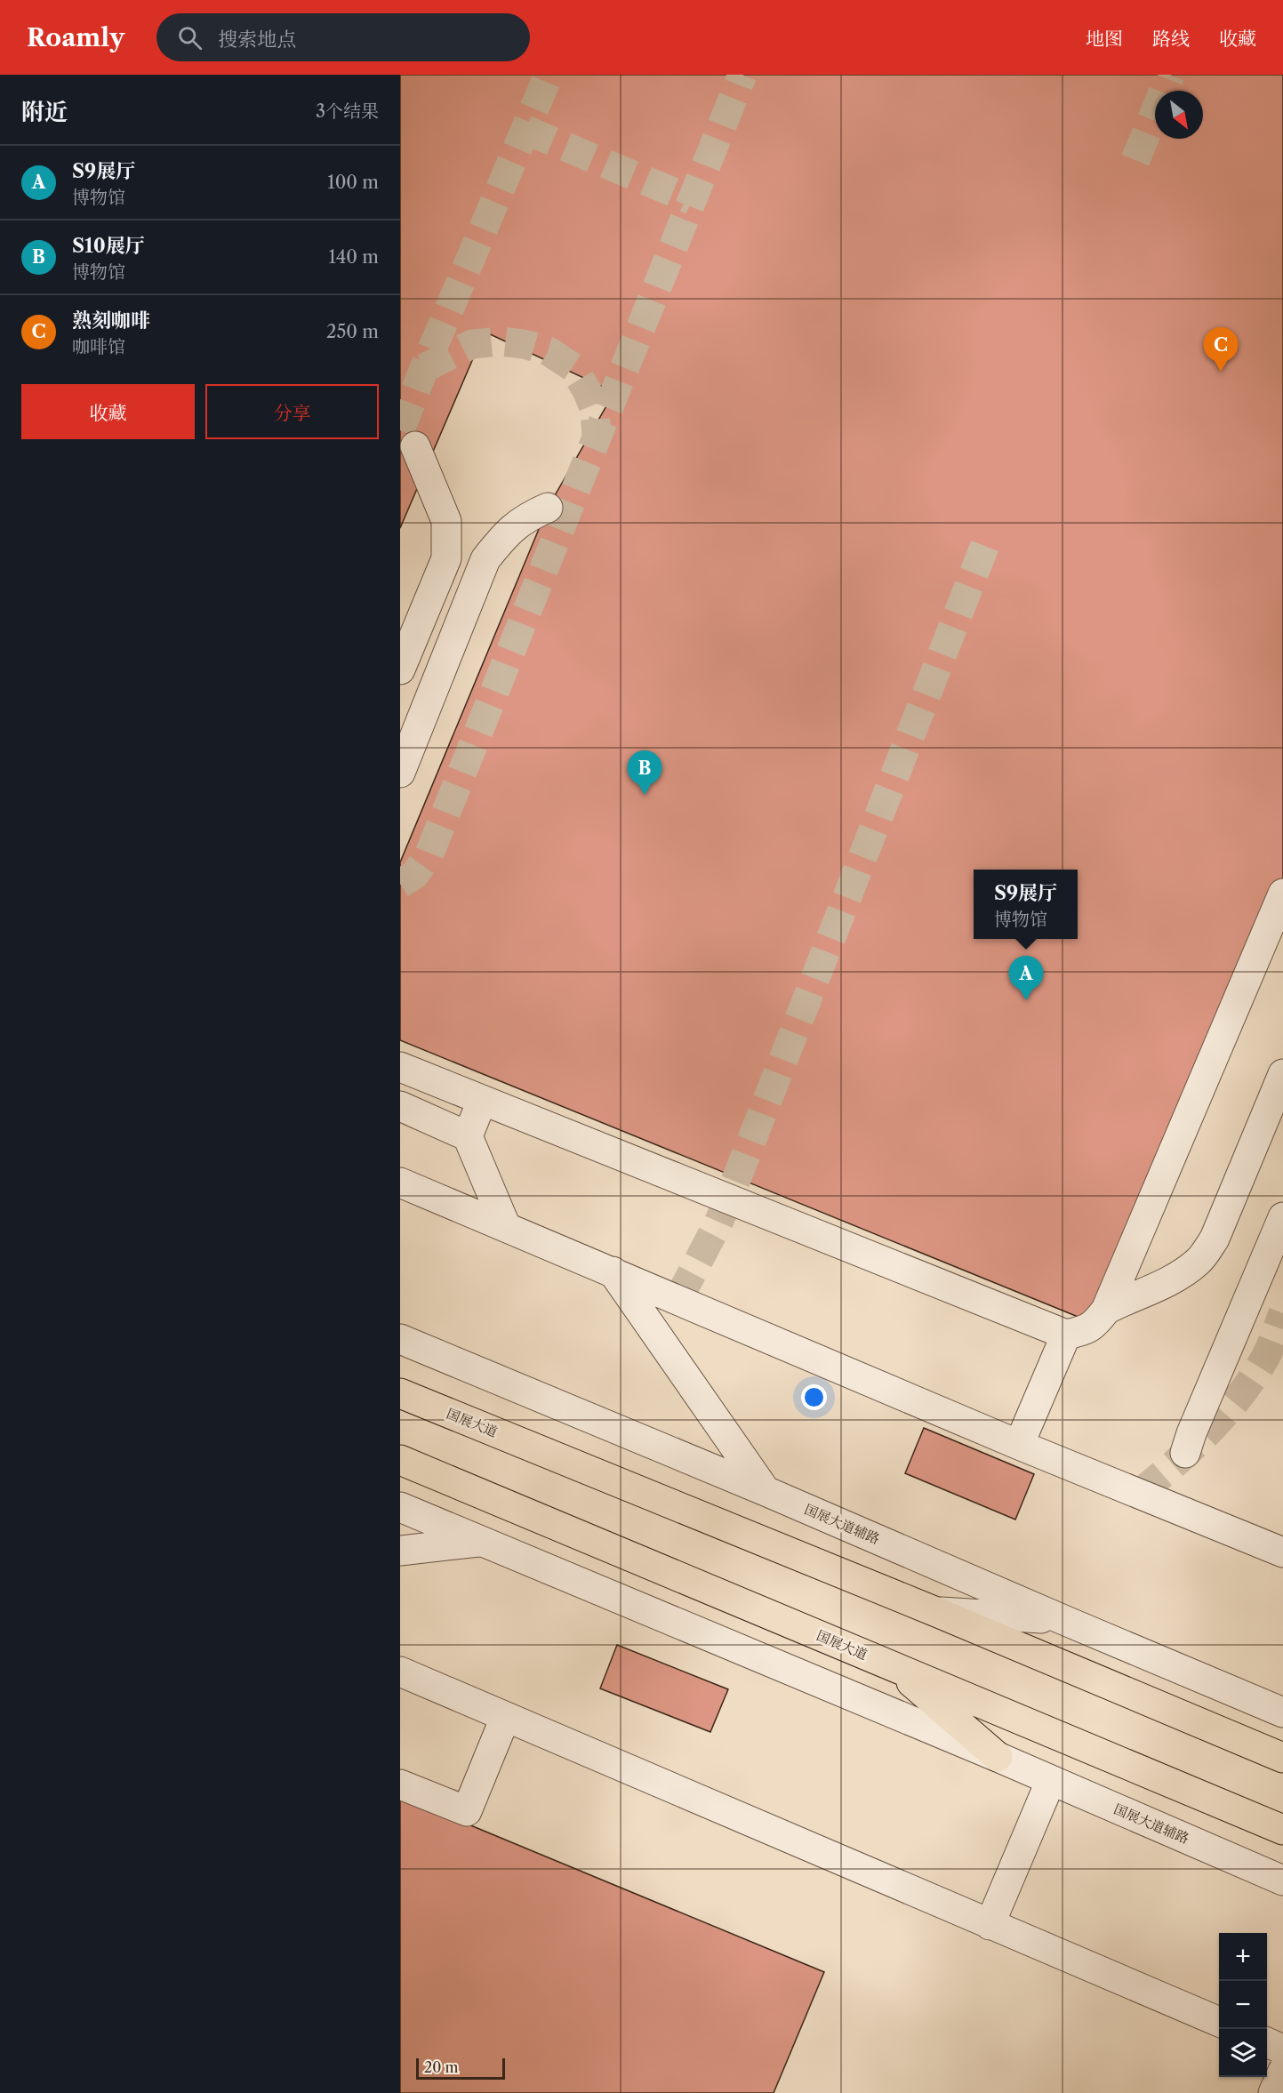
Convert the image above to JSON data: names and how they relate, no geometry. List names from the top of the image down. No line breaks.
{"streets":{"main road":["国展大道"],"street":["国展大道辅路"]},"scale_bar":"20 m","north":"bottom right","page":{"header":"Roamly","search":"搜索地点","nav":["地图","路线","收藏"],"heading":["附近","3个结果"],"list":[{"mark":"A","name":"S9展厅","note":"博物馆","value":"100 m"},{"mark":"B","name":"S10展厅","note":"博物馆","value":"140 m"},{"mark":"C","name":"熟刻咖啡","note":"咖啡馆","value":"250 m"}],"pins":["C","B","A"],"buttons":["收藏","分享"],"popup":["S9展厅","博物馆"],"map_buttons":["+","−"],"scale":"20 m"}}
